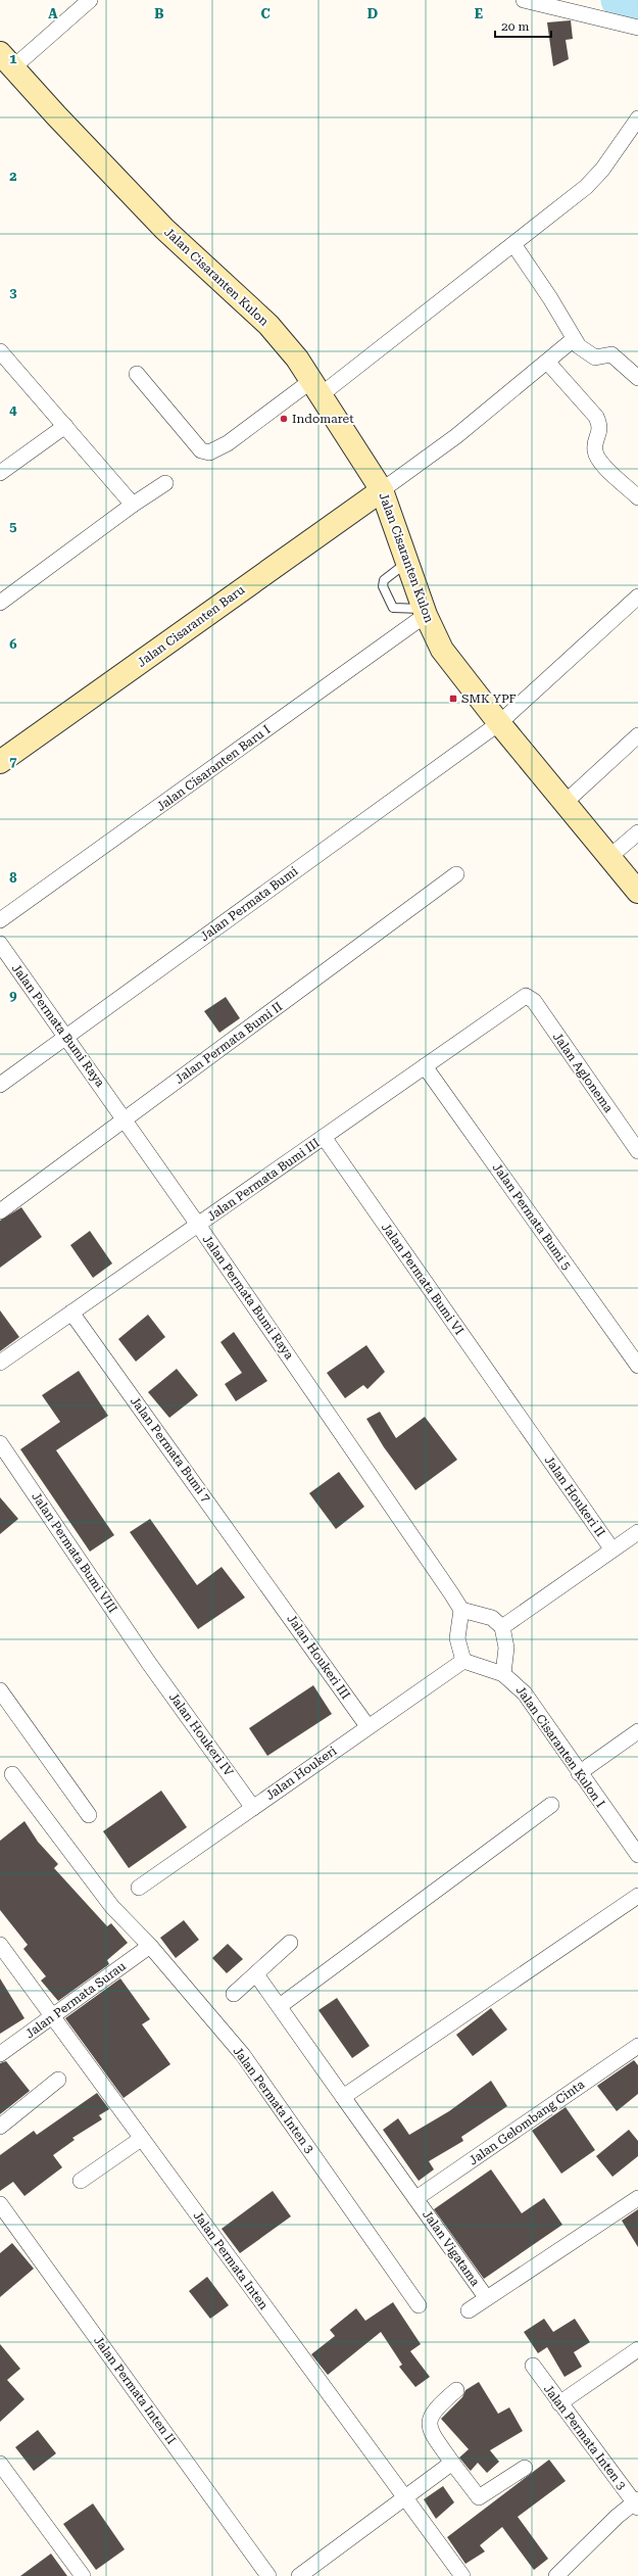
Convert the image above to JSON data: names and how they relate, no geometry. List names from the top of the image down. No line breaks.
{"streets":{"main road":["Jalan Cisaranten Kulon","Jalan Cisaranten Baru"],"street":["Jalan Cisaranten Baru I","Jalan Permata Bumi","Jalan Permata Bumi Raya","Jalan Permata Bumi II","Jalan Aglonema","Jalan Permata Bumi III","Jalan Permata Bumi 5","Jalan Permata Bumi VI","Jalan Permata Bumi 7","Jalan Houkeri II","Jalan Permata Bumi VIII","Jalan Houkeri III","Jalan Houkeri IV","Jalan Cisaranten Kulon I","Jalan Houkeri","Jalan Permata Surau","Jalan Permata Inten 3","Jalan Gelombang Cinta","Jalan Vigatama","Jalan Permata Inten","Jalan Permata Inten II"]},"crossings":[["Jalan Cisaranten Kulon","Jalan Cisaranten Baru"],["Jalan Cisaranten Kulon","Jalan Cisaranten Baru I"],["Jalan Cisaranten Kulon","Jalan Permata Bumi"],["Jalan Permata Bumi","Jalan Permata Bumi Raya"],["Jalan Permata Bumi Raya","Jalan Permata Bumi II"],["Jalan Permata Bumi Raya","Jalan Permata Bumi III"],["Jalan Aglonema","Jalan Permata Bumi III"],["Jalan Permata Bumi III","Jalan Permata Bumi 5"],["Jalan Permata Bumi III","Jalan Permata Bumi VI"],["Jalan Permata Bumi III","Jalan Permata Bumi 7"],["Jalan Permata Bumi VI","Jalan Houkeri II"],["Jalan Permata Bumi 7","Jalan Houkeri III"],["Jalan Permata Bumi VIII","Jalan Houkeri IV"],["Jalan Houkeri III","Jalan Houkeri"],["Jalan Houkeri IV","Jalan Houkeri"],["Jalan Cisaranten Kulon I","Jalan Houkeri"],["Jalan Permata Surau","Jalan Permata Inten 3"],["Jalan Permata Surau","Jalan Permata Inten"],["Jalan Gelombang Cinta","Jalan Vigatama"]],"places":{"other":["Indomaret"],"transit":["SMK YPF"]},"scale_bar":"20 m","grid":{"columns":["A","B","C","D","E"],"rows":["1","2","3","4","5","6","7","8","9"]}}
